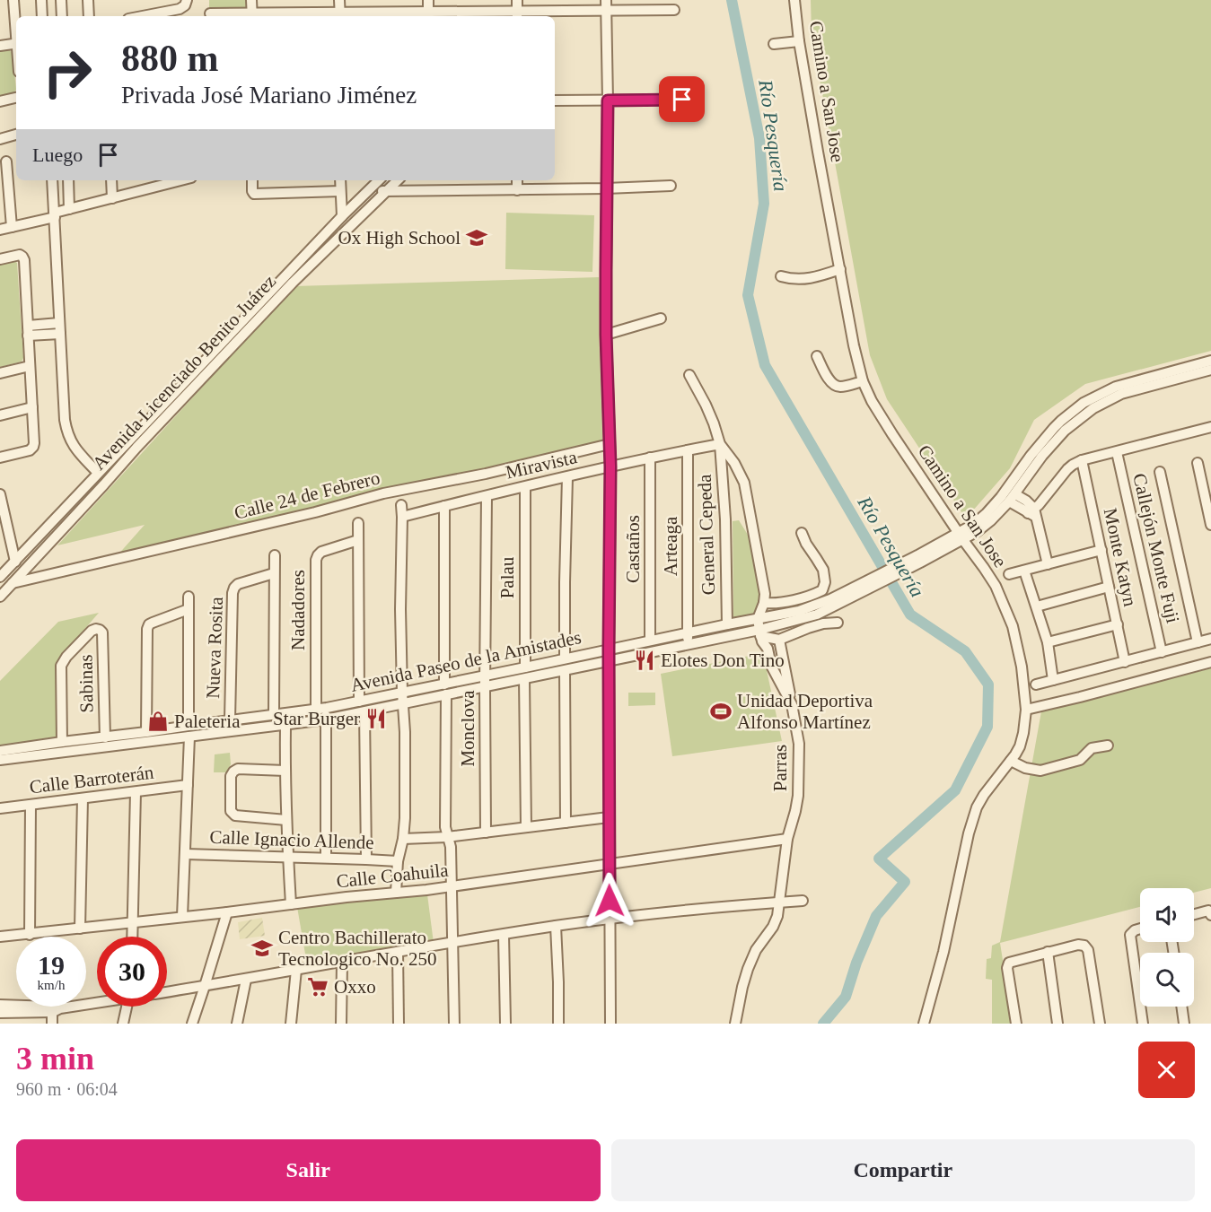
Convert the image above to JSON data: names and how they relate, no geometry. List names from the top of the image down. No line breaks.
{"streets":{"street":["Camino a San Jose","Avenida Licenciado Benito Juárez","Miravista","Calle 24 de Febrero","General Cepeda","Arteaga","Callejón Monte Fuji","Castaños","Monte Katyn","Palau","Nadadores","Nueva Rosita","Avenida Paseo de la Amistades","Sabinas","Monclova","Parras","Calle Barroterán","Calle Ignacio Allende","Calle Coahuila"]},"crossings":[["Camino a San Jose","Avenida Paseo de la Amistades"],["Avenida Licenciado Benito Juárez","Calle 24 de Febrero"],["Miravista","General Cepeda"],["Miravista","Arteaga"],["Miravista","Castaños"],["Miravista","Palau"],["Miravista","Monclova"],["General Cepeda","Avenida Paseo de la Amistades"],["Arteaga","Avenida Paseo de la Amistades"],["Castaños","Avenida Paseo de la Amistades"],["Palau","Avenida Paseo de la Amistades"],["Nadadores","Avenida Paseo de la Amistades"],["Nueva Rosita","Avenida Paseo de la Amistades"],["Avenida Paseo de la Amistades","Sabinas"],["Avenida Paseo de la Amistades","Monclova"],["Avenida Paseo de la Amistades","Parras"],["Parras","Calle Coahuila"]],"water":["Río Pesquería"],"places":{"school or university":["Ox High School","Centro Bachillerato Tecnologico No. 250"],"restaurant":["Elotes Don Tino","Star Burger"],"sports":["Unidad Deportiva Alfonso Martínez"],"shop":["Paleteria"],"supermarket":["Oxxo"]},"page":{"turn":["880 m","Privada José Mariano Jiménez"],"then":"Luego","speed":"19 km/h","limit":"30","heading":["3 min","960 m · 06:04"],"buttons":["Salir","Compartir"]}}
